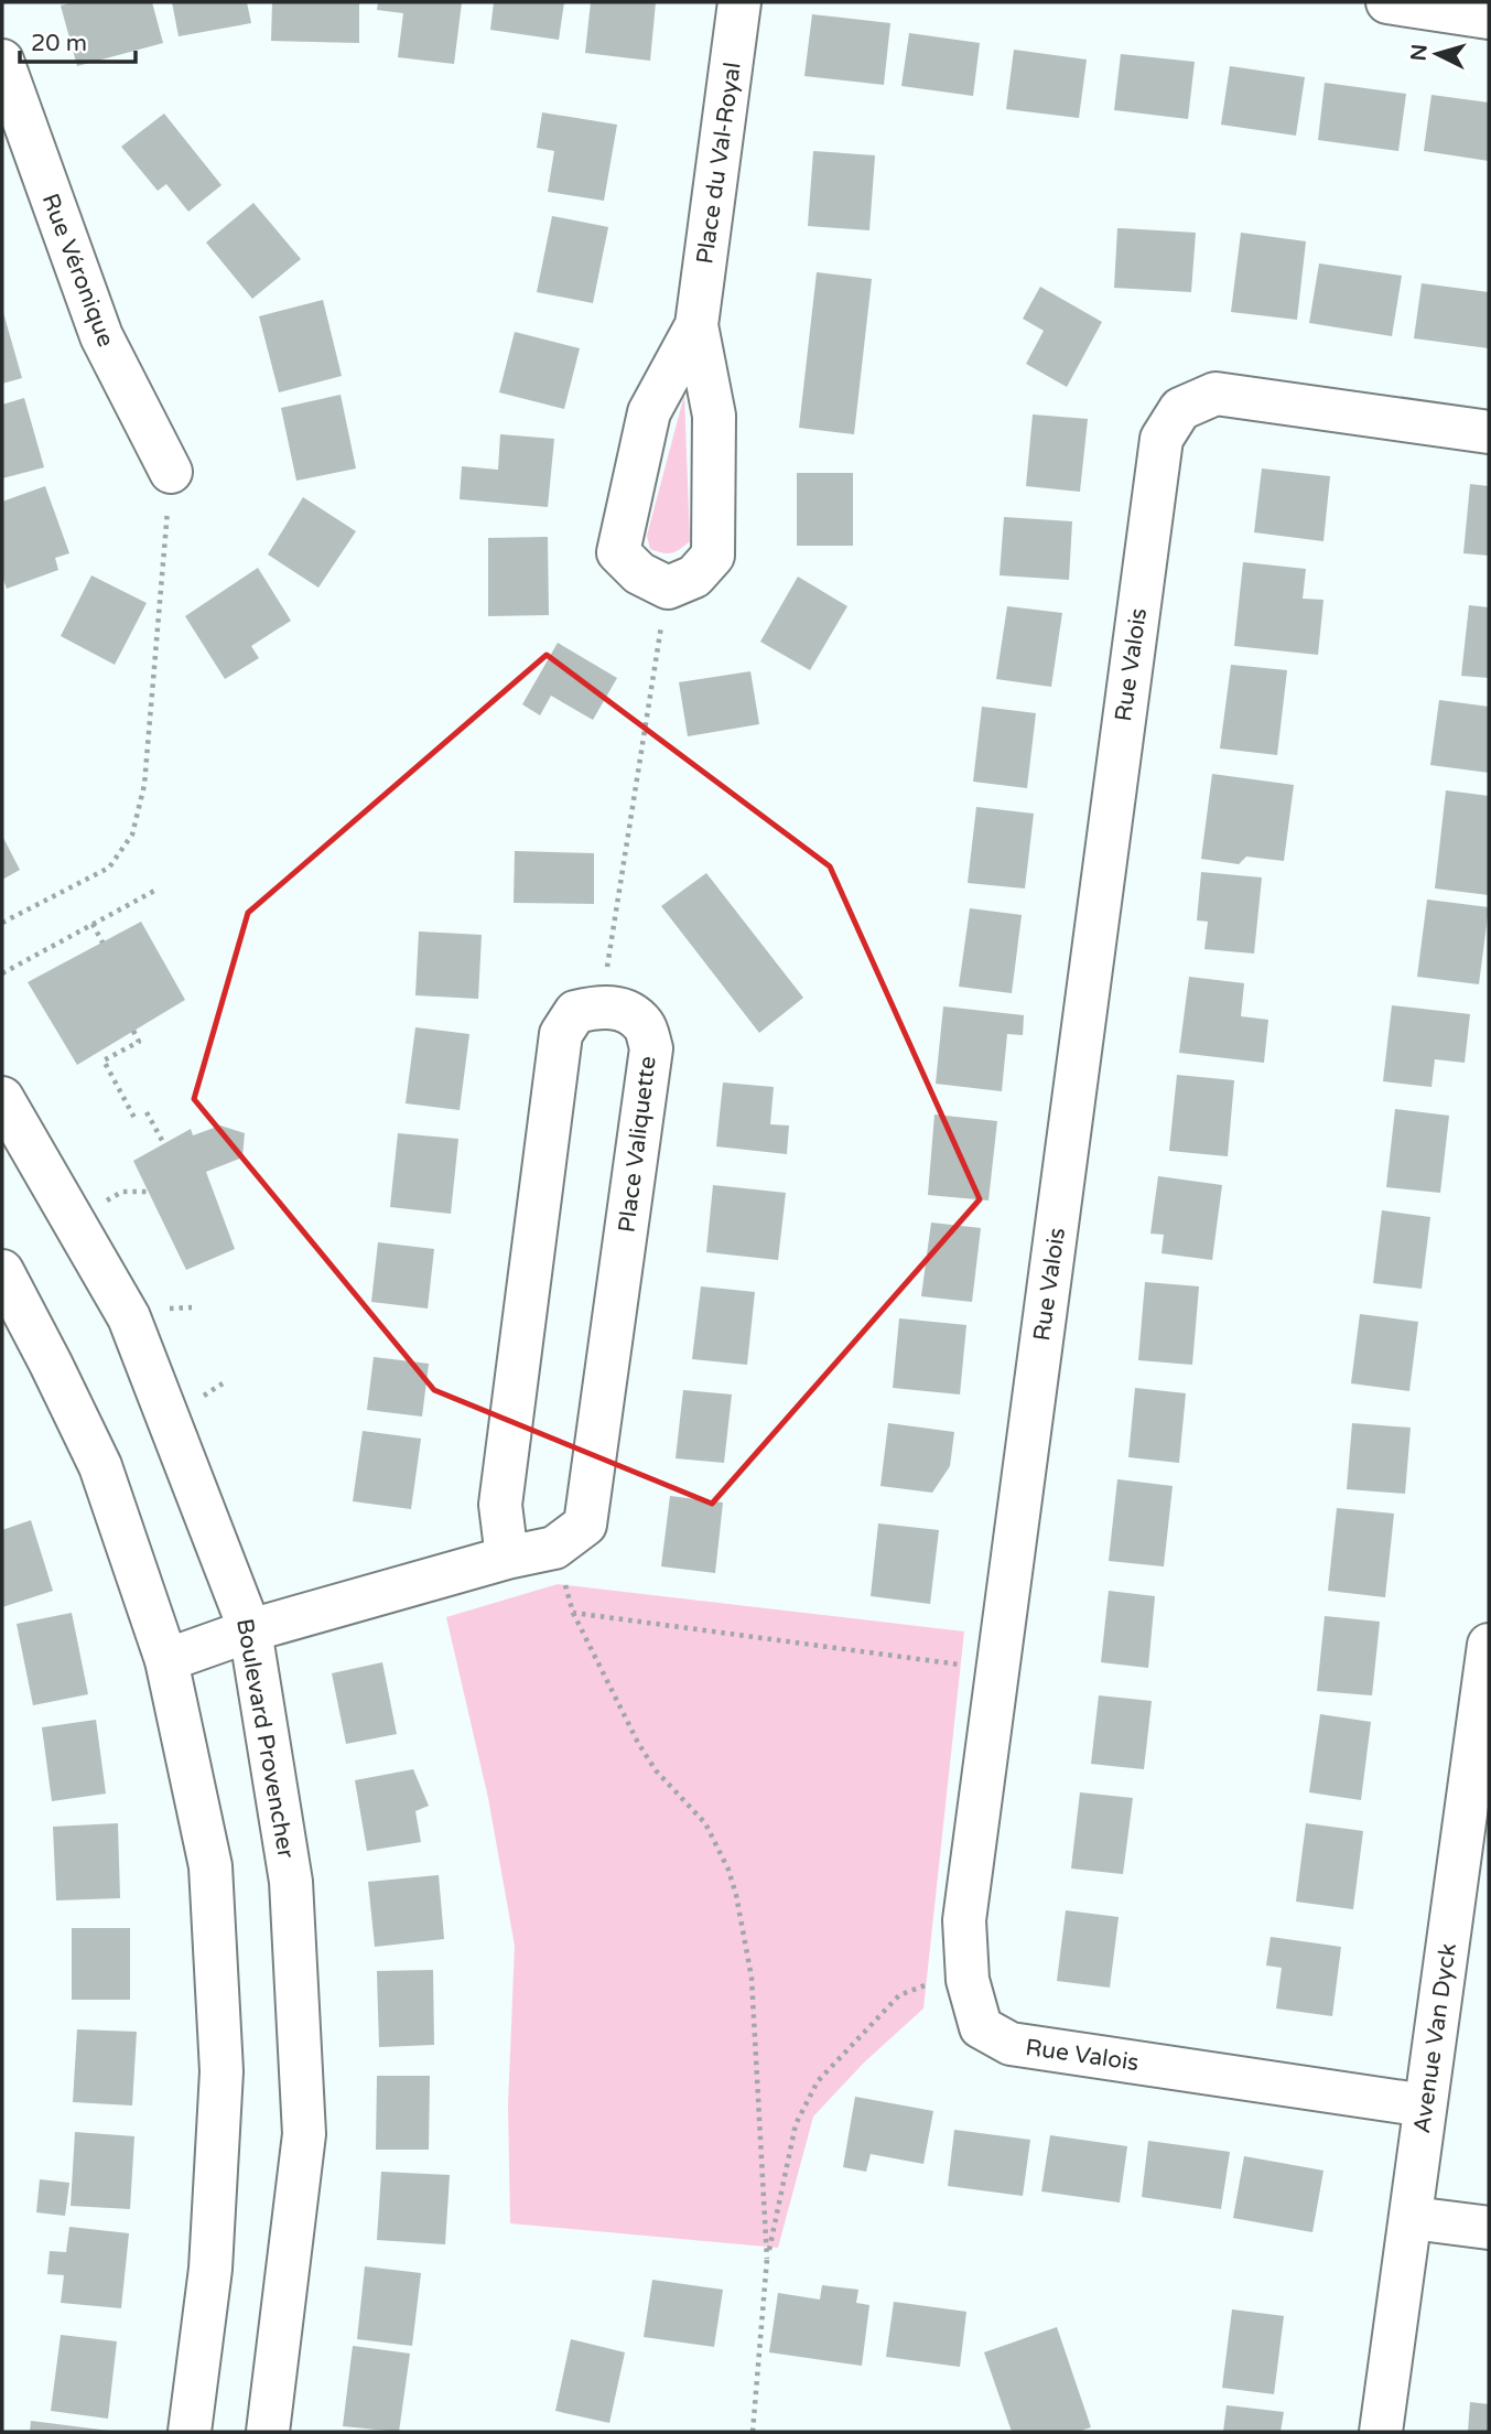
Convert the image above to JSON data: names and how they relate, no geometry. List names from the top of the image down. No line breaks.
{"streets":{"street":["Place du Val-Royal","Rue Véronique","Rue Valois","Place Valiquette","Boulevard Provencher","Avenue Van Dyck"]},"crossings":[["Rue Valois","Avenue Van Dyck"],["Place Valiquette","Boulevard Provencher"]],"scale_bar":"20 m","north":"left"}
